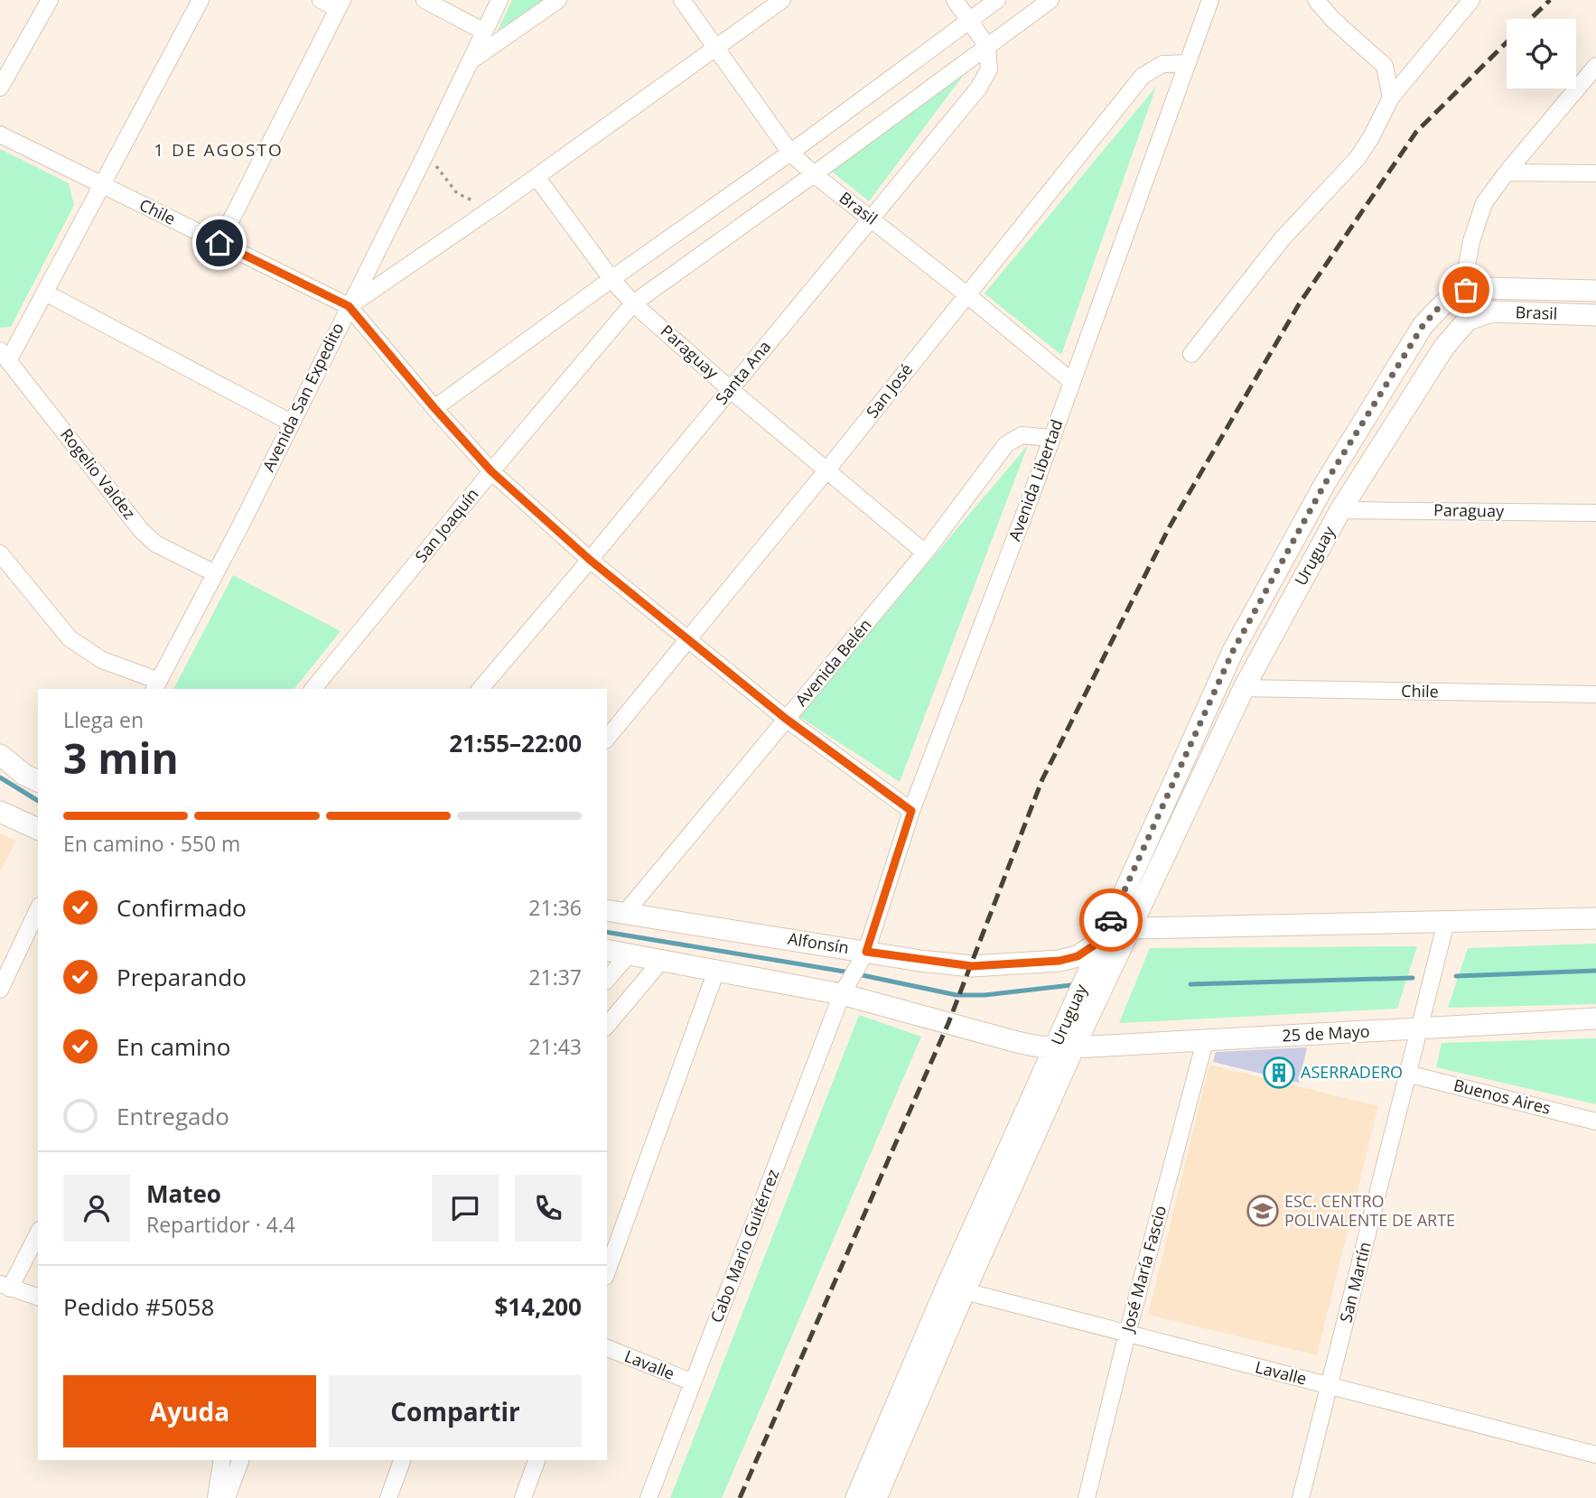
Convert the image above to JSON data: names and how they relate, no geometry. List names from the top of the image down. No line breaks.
{"streets":{"street":["Brasil","Chile","Paraguay","Santa Ana","San José","Avenida San Expedito","Rogelio Valdez","Avenida Libertad","San Joaquín","Uruguay","Avenida Belén","Alfonsín","25 de Mayo","Buenos Aires","Cabo Mario Guitérrez","José María Fascio","San Martín","Lavalle"]},"crossings":[["Brasil","Santa Ana"],["Brasil","San José"],["Brasil","Avenida Libertad"],["Brasil","San Joaquín"],["Brasil","Uruguay"],["Chile","Santa Ana"],["Chile","San José"],["Chile","Avenida San Expedito"],["Chile","Avenida Libertad"],["Chile","San Joaquín"],["Chile","Uruguay"],["Chile","Avenida Belén"],["Paraguay","Santa Ana"],["Paraguay","San José"],["Paraguay","San Joaquín"],["Paraguay","Uruguay"],["Paraguay","Avenida Belén"],["Santa Ana","San Joaquín"],["San José","Avenida Libertad"],["Avenida San Expedito","Rogelio Valdez"],["Avenida Libertad","Avenida Belén"],["Avenida Libertad","Alfonsín"],["Avenida Libertad","Cabo Mario Guitérrez"],["Uruguay","Alfonsín"],["Uruguay","25 de Mayo"],["Uruguay","Lavalle"],["Avenida Belén","Alfonsín"],["Alfonsín","Cabo Mario Guitérrez"],["25 de Mayo","José María Fascio"],["25 de Mayo","San Martín"],["Buenos Aires","San Martín"],["Cabo Mario Guitérrez","Lavalle"],["José María Fascio","Lavalle"],["San Martín","Lavalle"]],"districts":["1 DE AGOSTO"],"places":{"building":["ASERRADERO"],"school or university":["ESC. CENTRO POLIVALENTE DE ARTE"]},"page":{"heading":["3 min","Llega en","21:55–22:00"],"panel":["Mateo","Repartidor · 4.4","Pedido #5058","$14,200"],"bar":"En camino · 550 m","list":[["Confirmado","21:36"],["Preparando","21:37"],["En camino","21:43"],"Entregado"],"buttons":["Ayuda","Compartir"]}}
